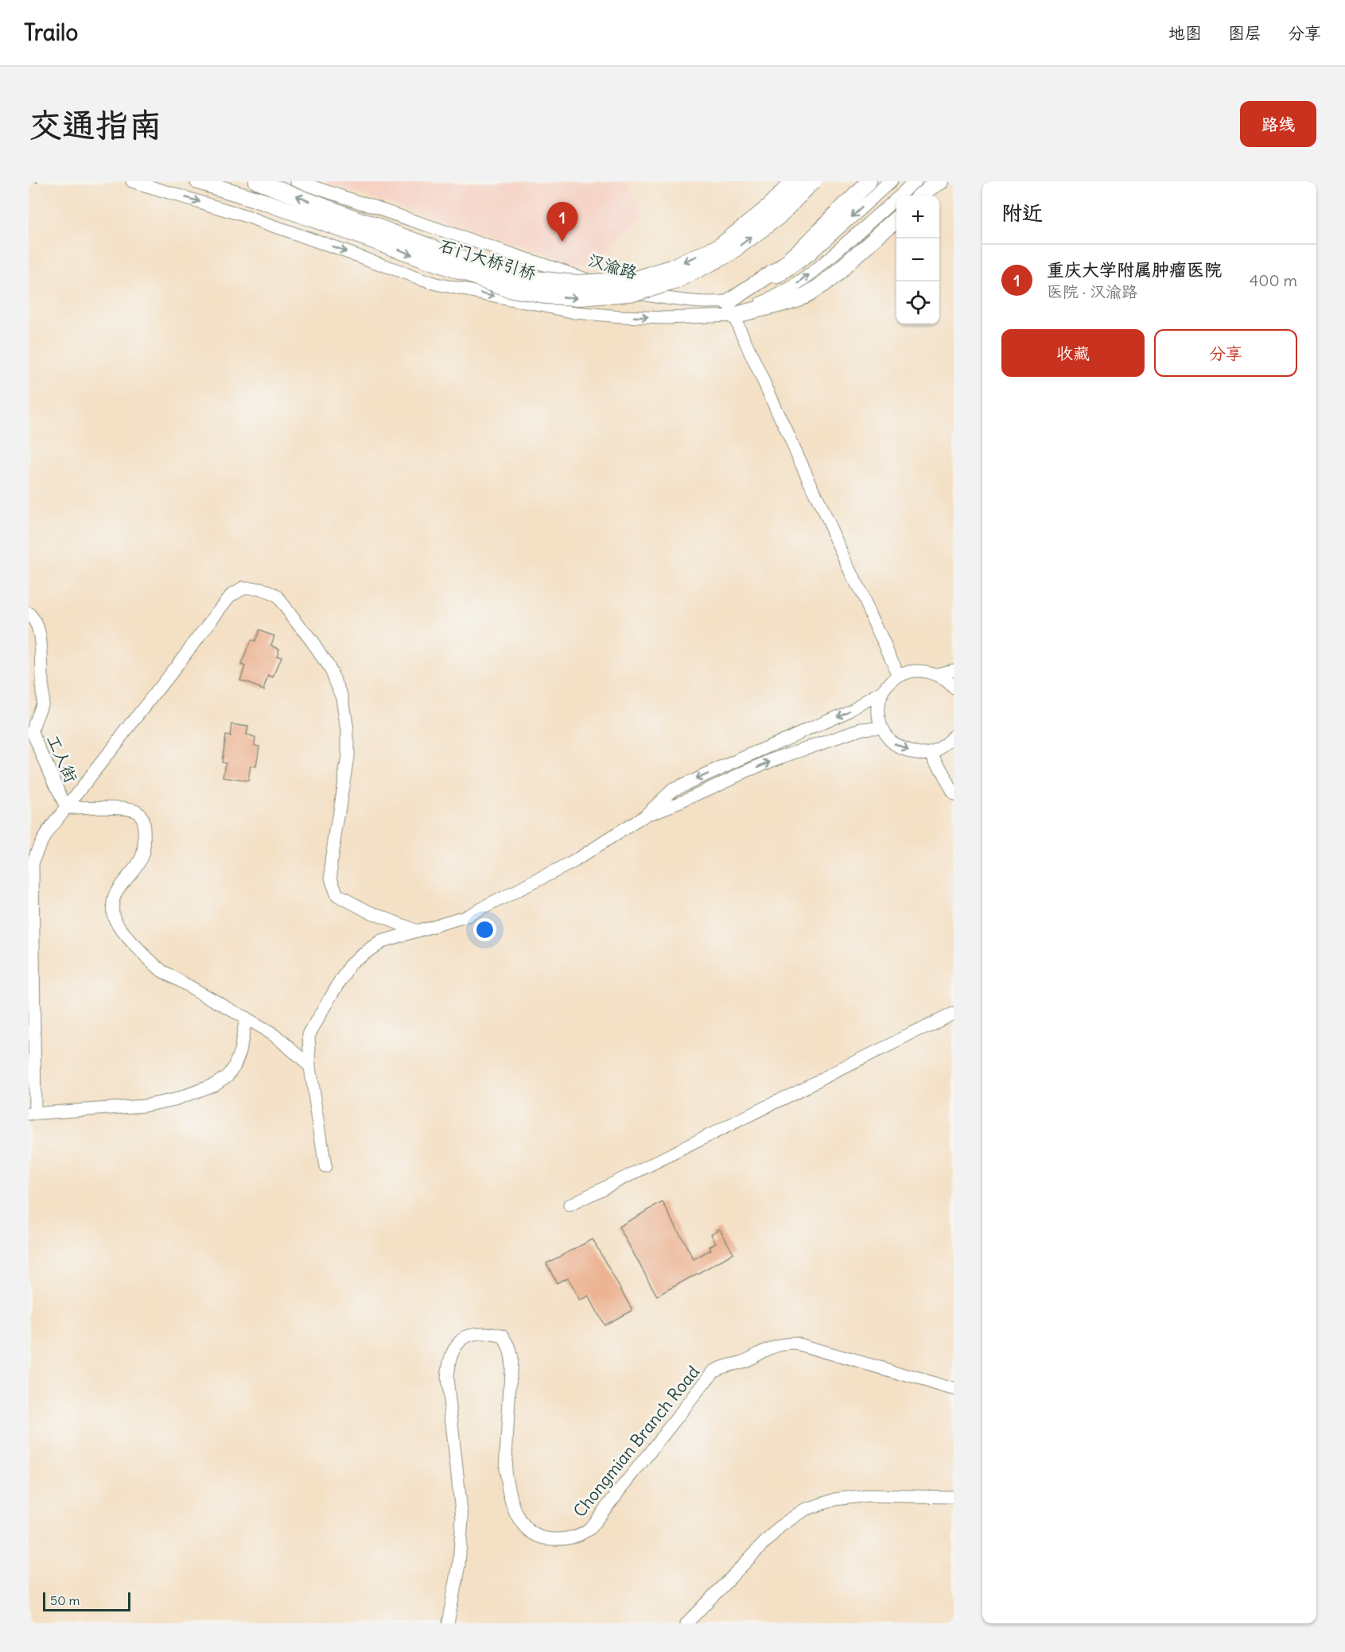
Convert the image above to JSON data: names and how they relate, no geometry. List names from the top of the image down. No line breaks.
{"streets":{"main road":["石门大桥引桥"],"street":["汉渝路","工人街","Chongmian Branch Road"]},"scale_bar":"50 m","page":{"header":"Trailo","nav":["地图","图层","分享"],"buttons":["路线",["收藏","分享"]],"title":"交通指南","heading":"附近","map_buttons":["+","−"],"pins":"1","list":[{"mark":"1","name":"重庆大学附属肿瘤医院","note":"医院 · 汉渝路","value":"400 m"}],"scale":"50 m"}}
